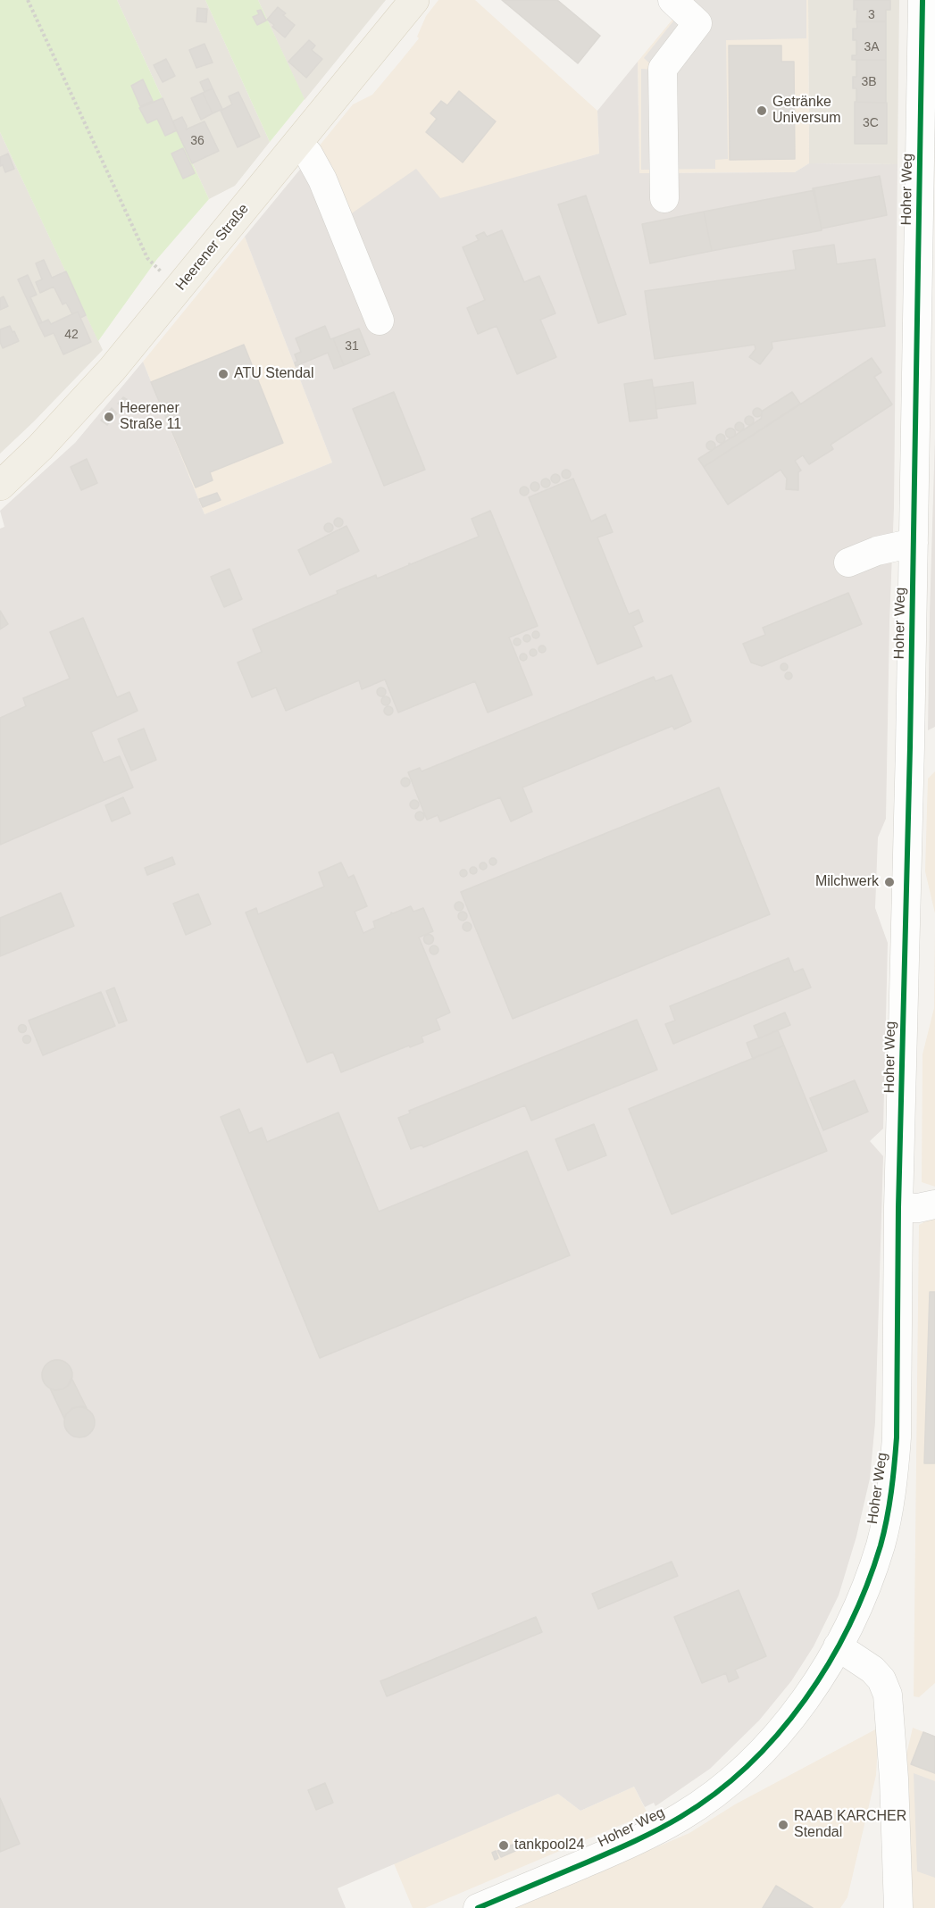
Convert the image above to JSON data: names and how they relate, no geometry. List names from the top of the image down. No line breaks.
{"streets":{"main road":["Heerener Straße"],"street":["Hoher Weg"]},"places":["Getränke Universum","ATU Stendal","Heerener Straße 11","Milchwerk","RAAB KARCHER Stendal","tankpool24"],"house_numbers":["3","3A","3B","3C","36","42","31"]}
